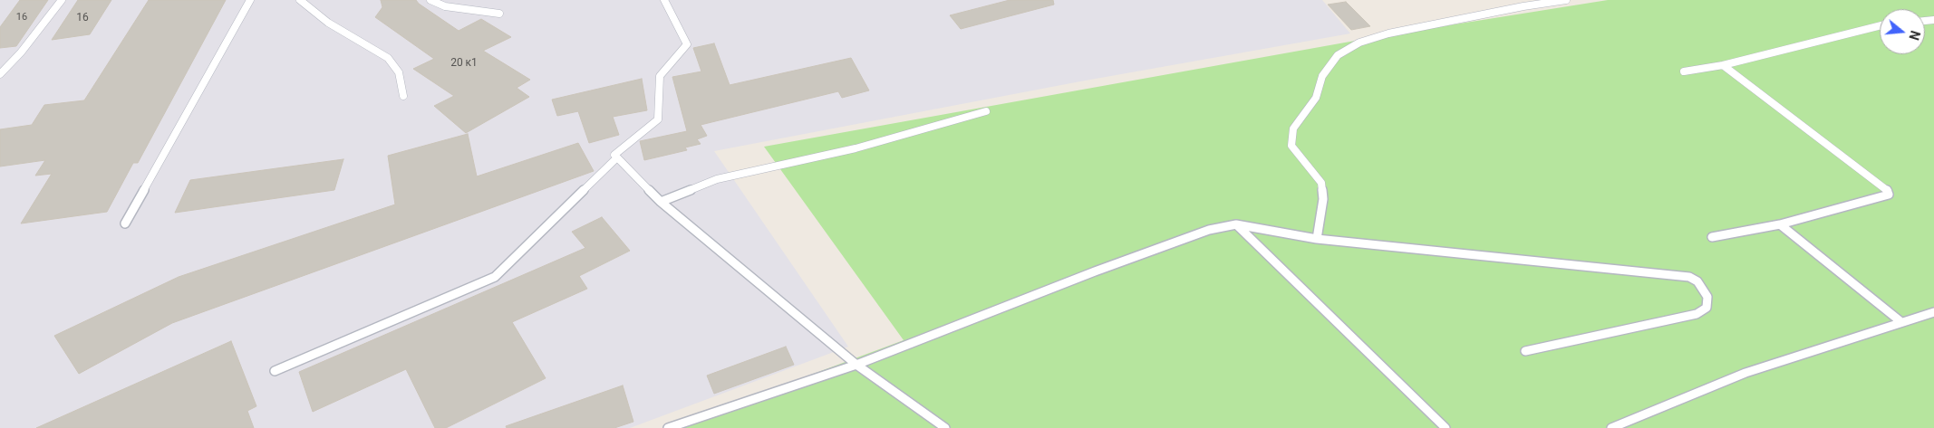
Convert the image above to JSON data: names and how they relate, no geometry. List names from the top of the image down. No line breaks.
{"house_numbers":["16","16","20 к1"],"north":"right"}
